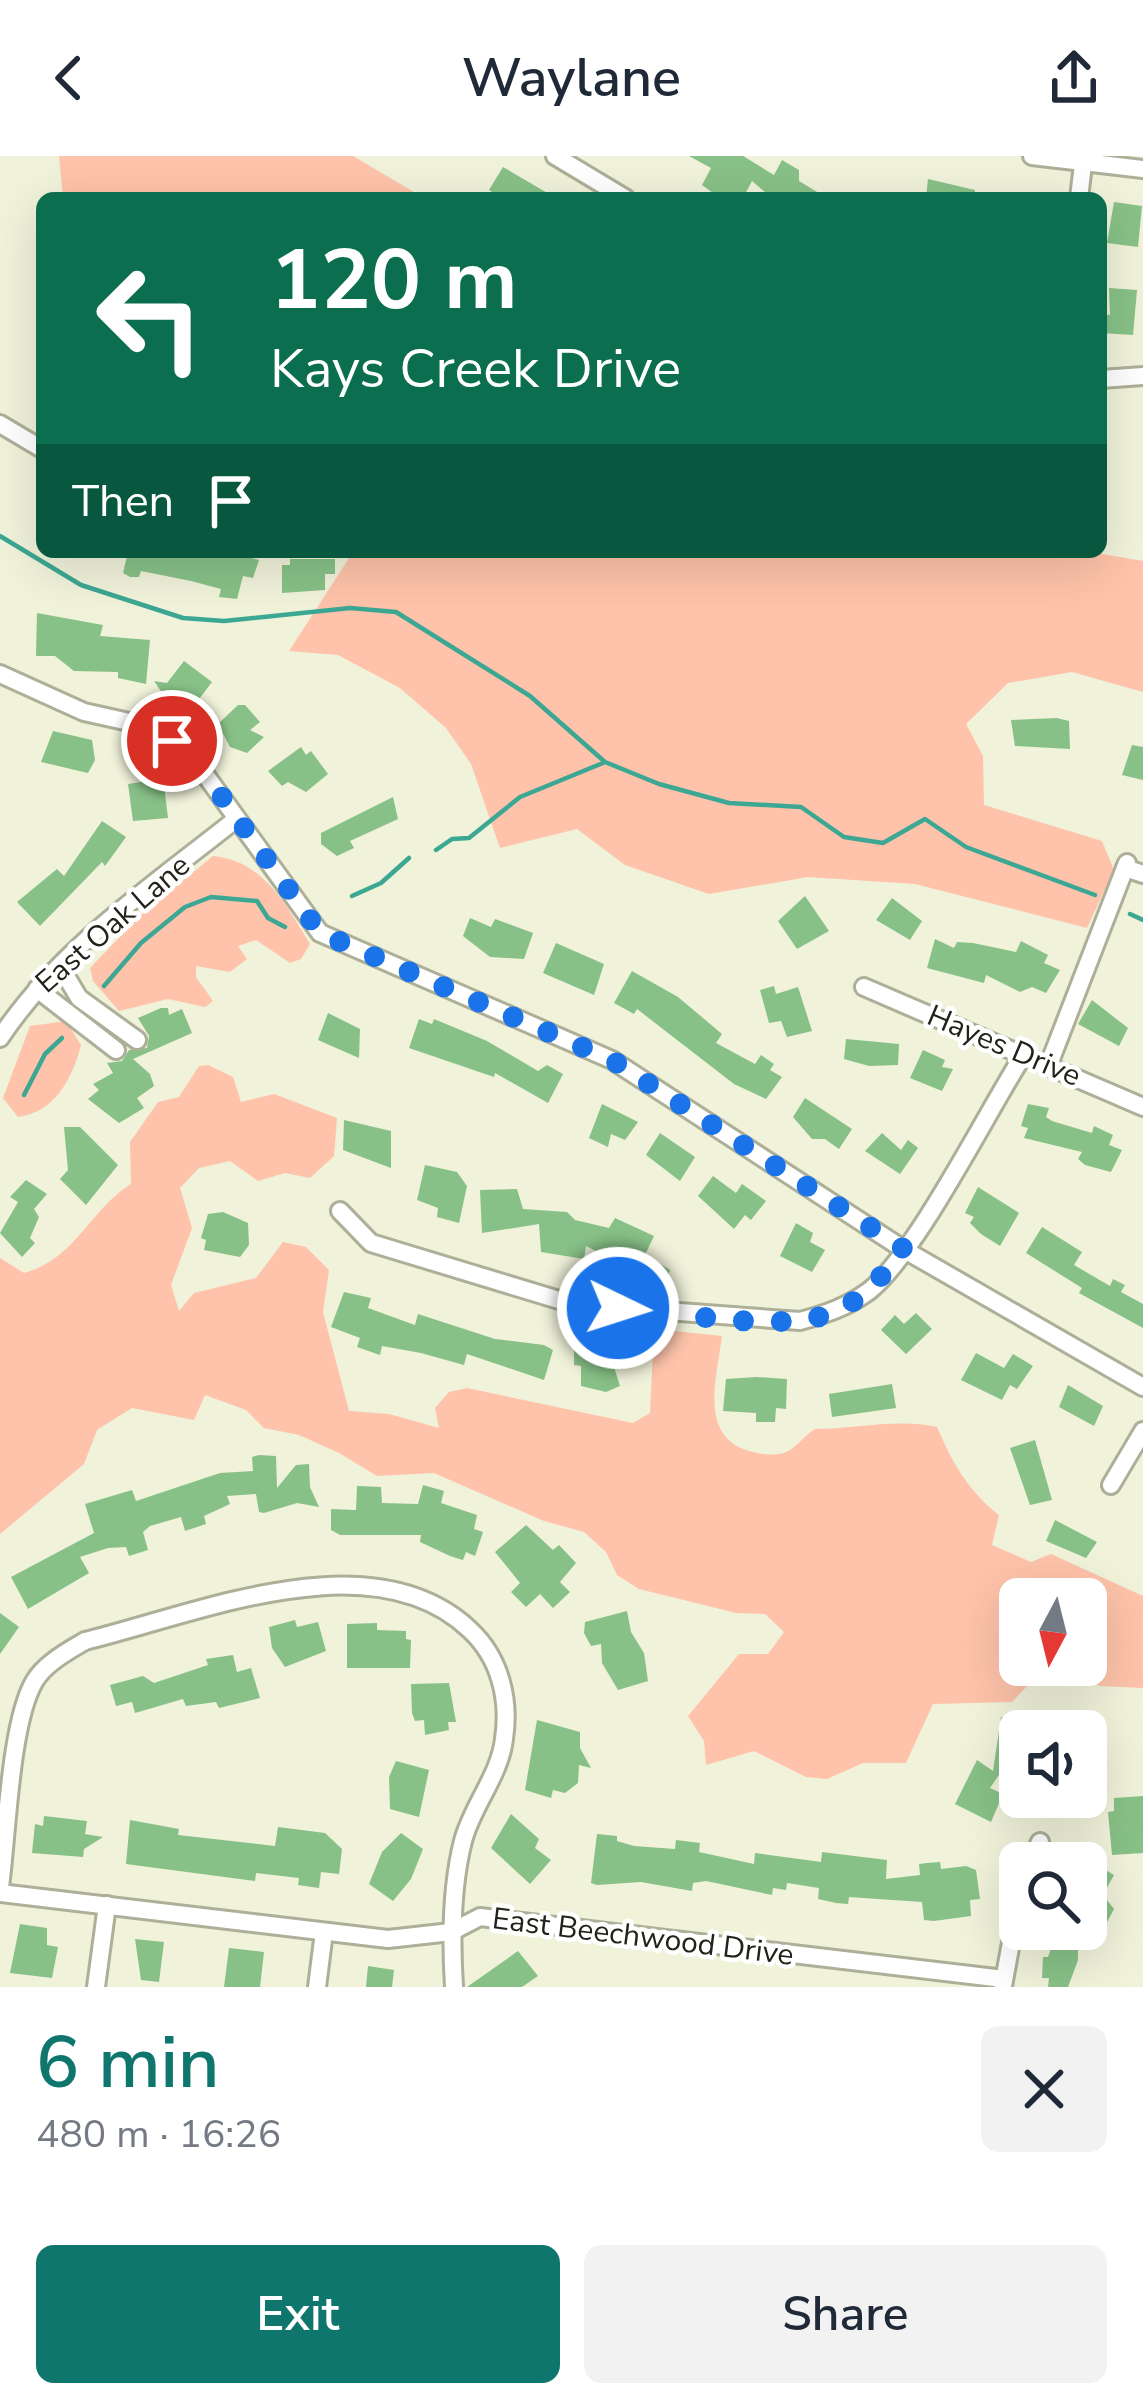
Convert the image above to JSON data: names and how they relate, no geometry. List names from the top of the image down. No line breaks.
{"streets":{"street":["East Oak Lane","Hayes Drive","East Beechwood Drive"]},"north":"bottom","page":{"header":"Waylane","turn":["120 m","Kays Creek Drive"],"then":"Then","heading":["6 min","480 m · 16:26"],"buttons":["Exit","Share"]}}
